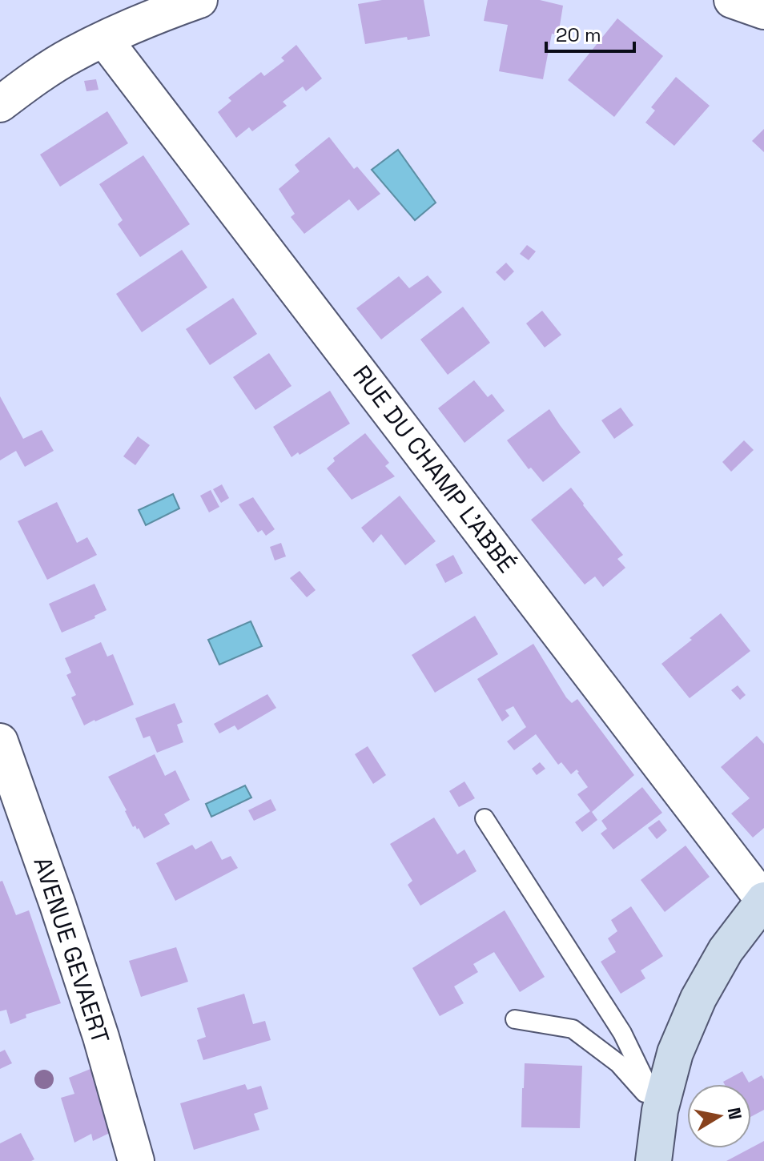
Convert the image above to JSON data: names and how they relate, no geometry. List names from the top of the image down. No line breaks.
{"streets":{"street":["RUE DU CHAMP L'ABBÉ","AVENUE GEVAERT"]},"scale_bar":"20 m","north":"right"}
